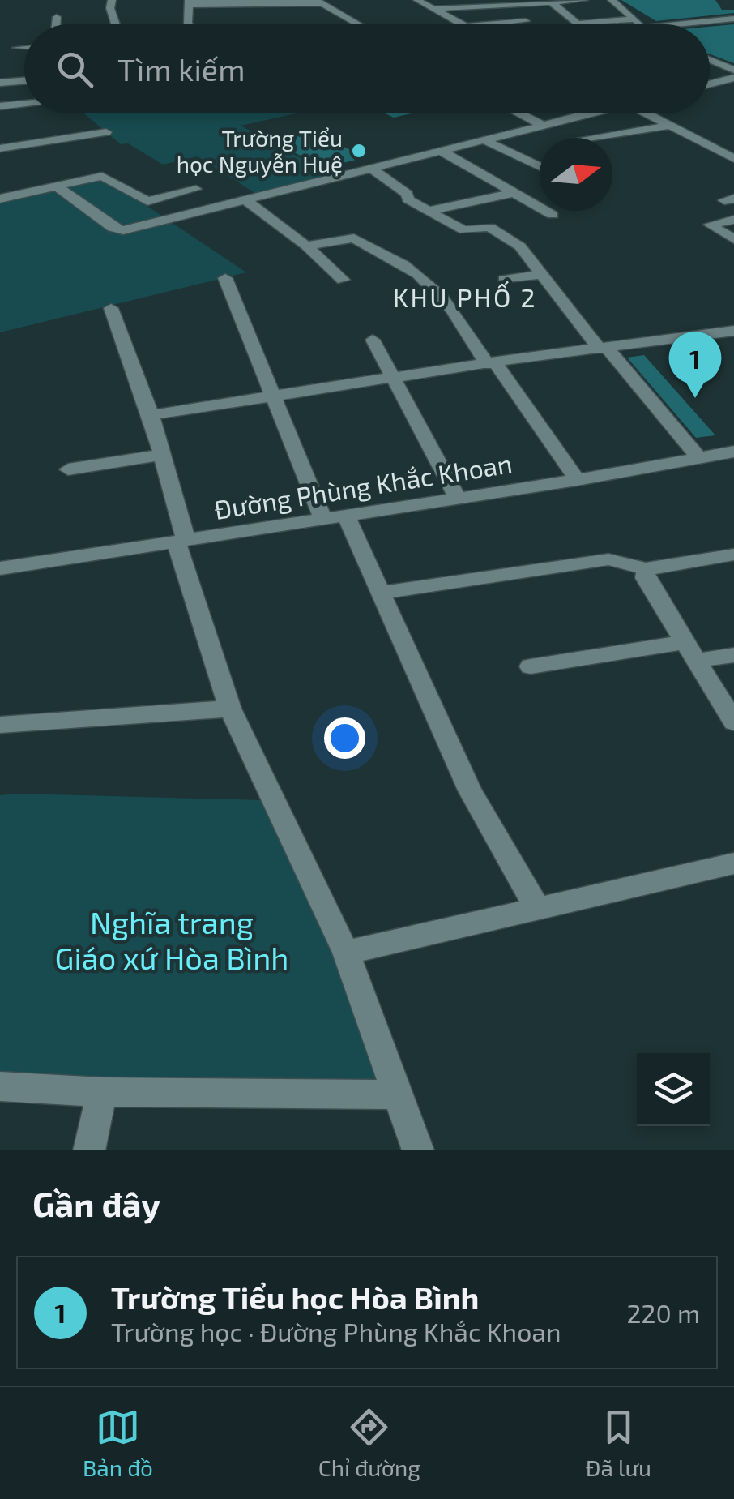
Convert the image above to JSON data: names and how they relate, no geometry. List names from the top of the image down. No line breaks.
{"streets":{"street":["Đường Phùng Khắc Khoan"]},"districts":["KHU PHỐ 2"],"parks":["Nghĩa trang Giáo xứ Hòa Bình"],"places":["Trường Tiểu học Nguyễn Huệ"],"north":"right","page":{"search":"Tìm kiếm","pins":"1","heading":"Gần đây","list":[{"mark":"1","name":"Trường Tiểu học Hòa Bình","note":"Trường học · Đường Phùng Khắc Khoan","value":"220 m"}],"nav":["Bản đồ","Chỉ đường","Đã lưu"]}}
